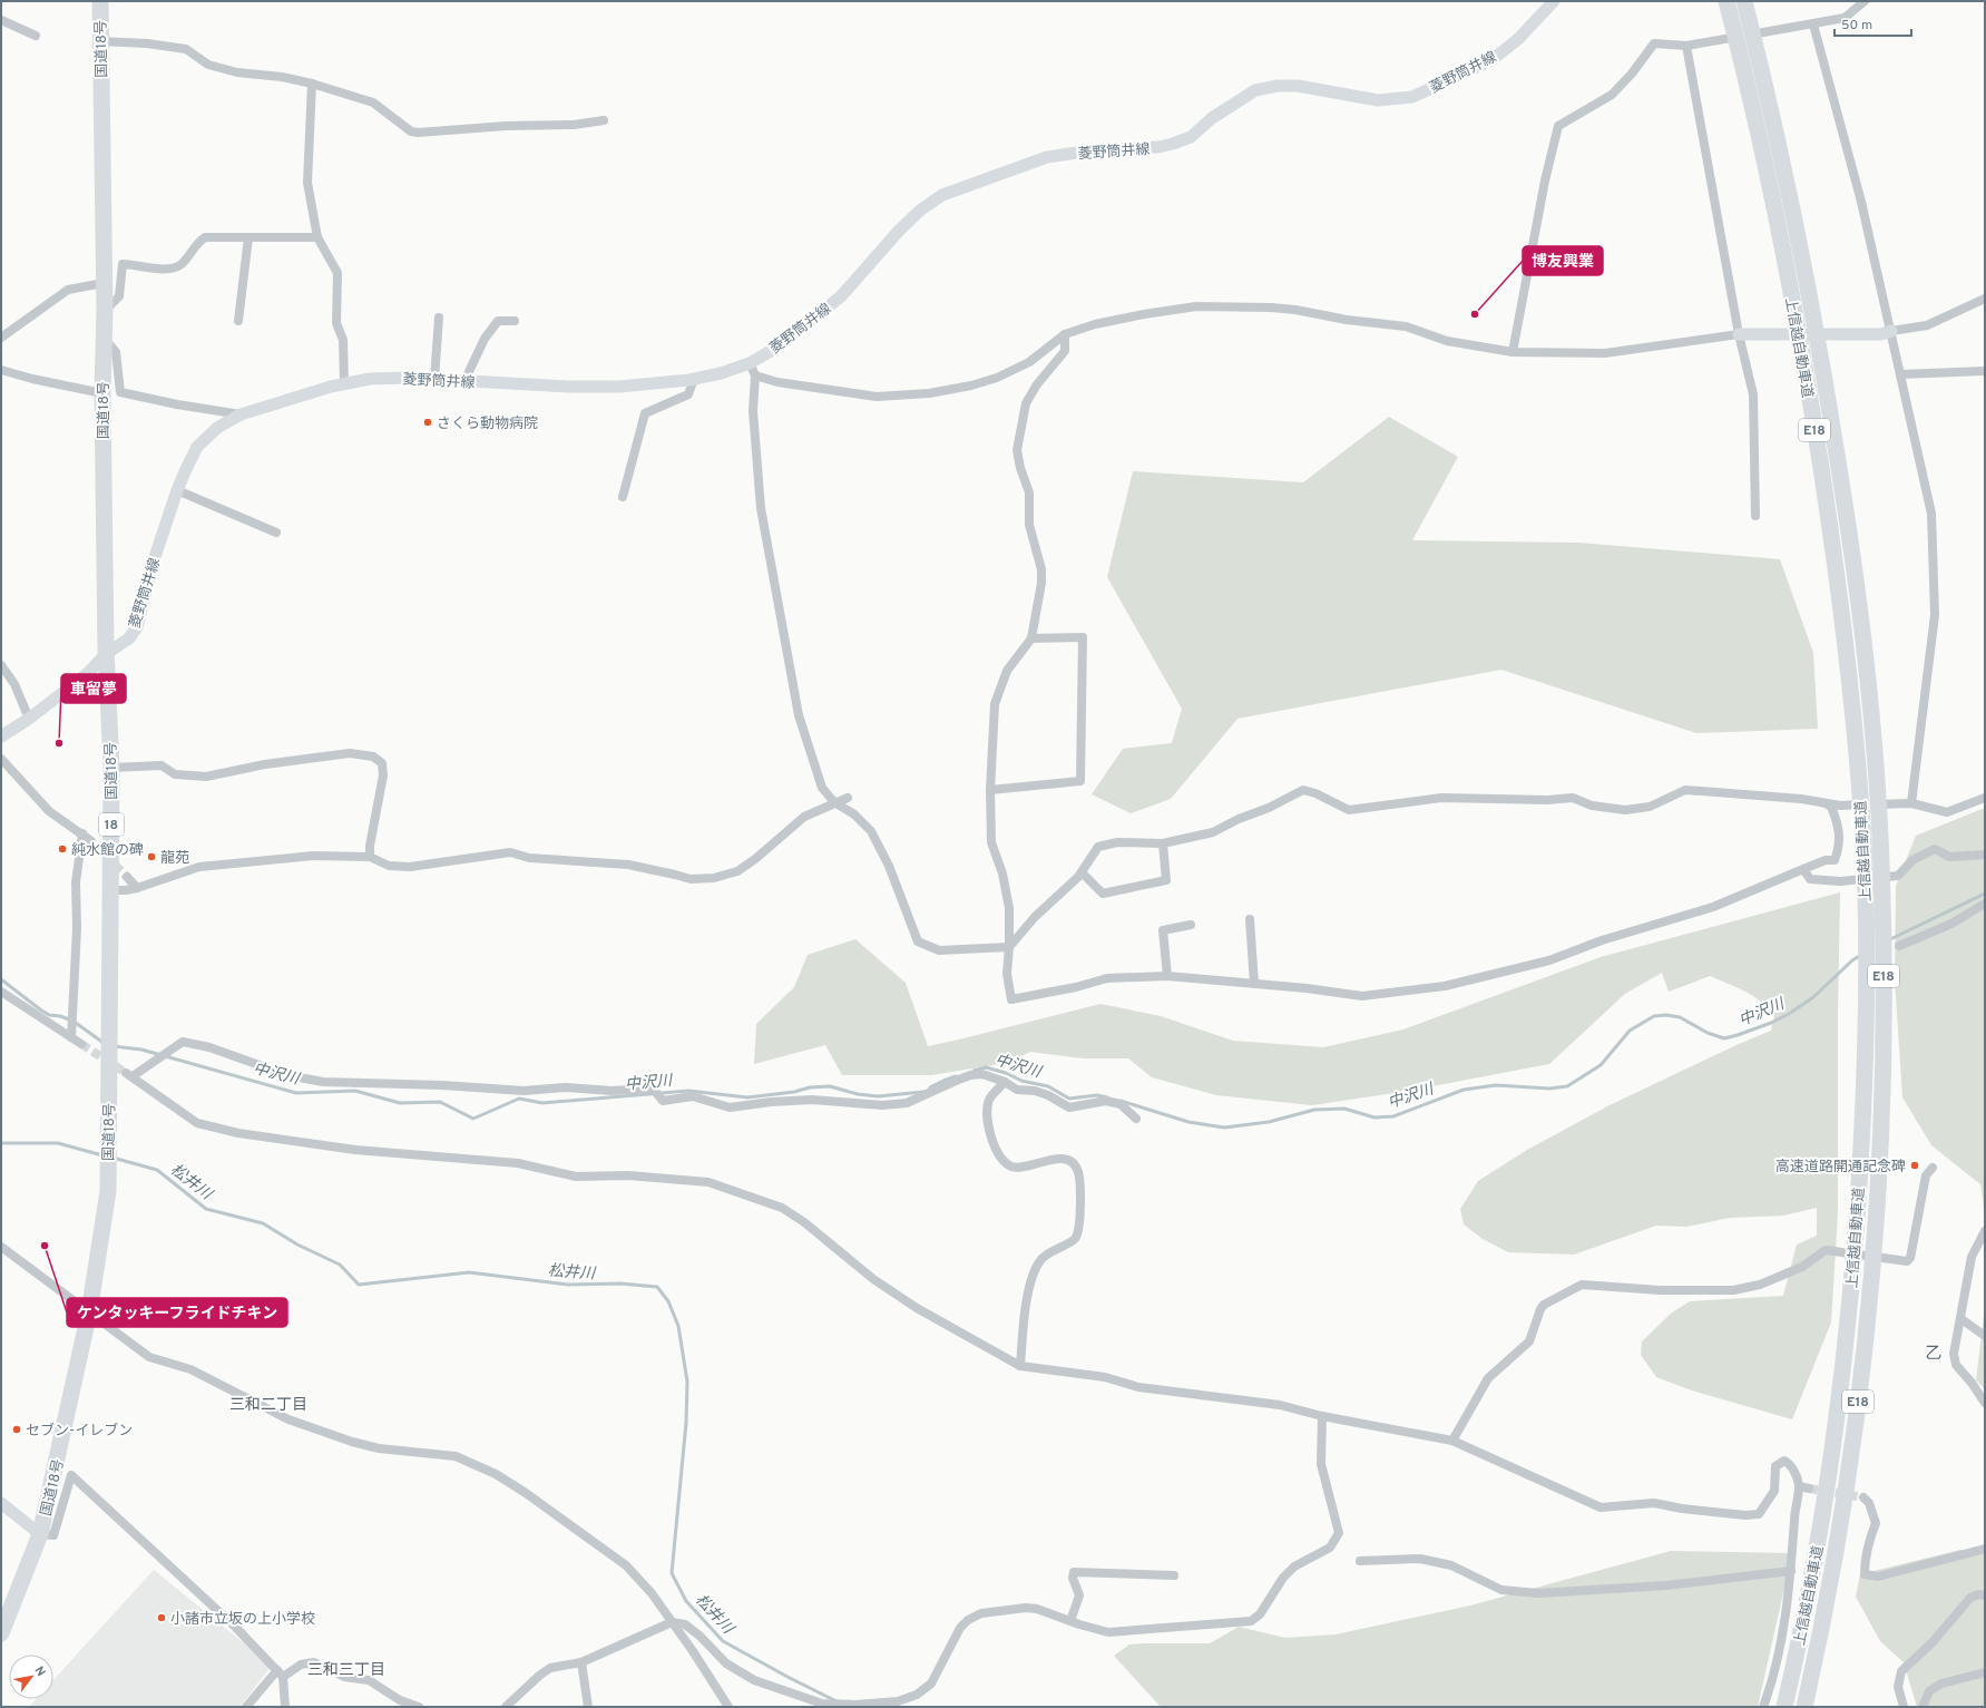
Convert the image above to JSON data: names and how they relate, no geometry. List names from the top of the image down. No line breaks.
{"streets":{"highway":["国道18号","上信越自動車道","E18","18"],"main road":["菱野筒井線"]},"crossings":[["国道18号","菱野筒井線"]],"districts":["乙","三和二丁目","三和三丁目"],"water":["中沢川","松井川"],"places":["博友興業","さくら動物病院","車留夢","純水館の碑","龍苑","高速道路開通記念碑","ケンタッキーフライドチキン","セブン-イレブン","小諸市立坂の上小学校"],"scale_bar":"50 m","north":"top right"}
